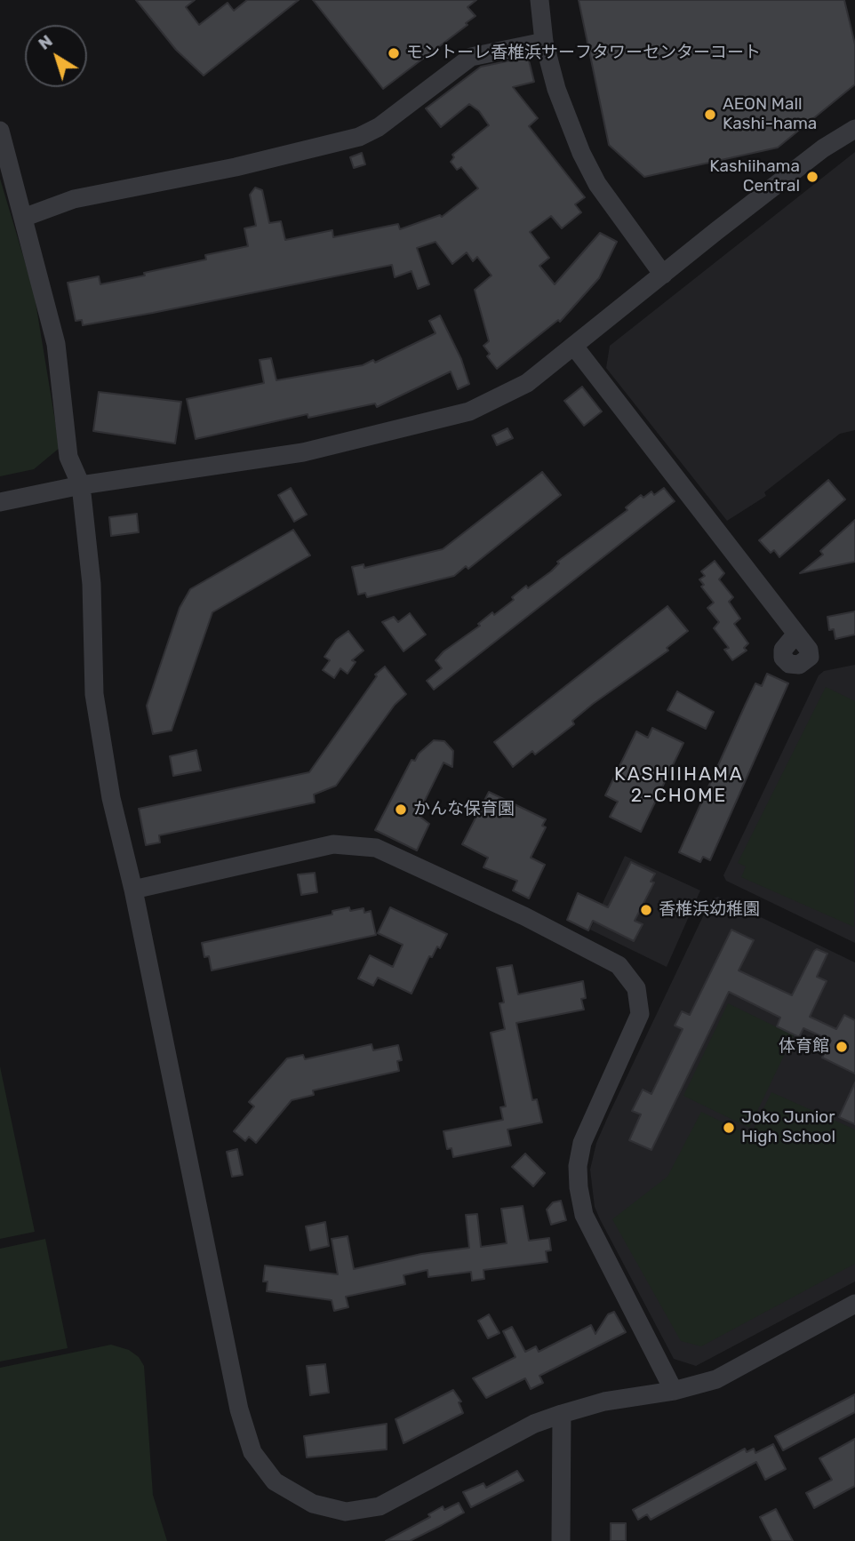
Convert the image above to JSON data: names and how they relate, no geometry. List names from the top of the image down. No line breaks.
{"districts":["KASHIIHAMA 2-CHOME"],"places":["モントーレ香椎浜サーフタワーセンターコート","AEON Mall Kashi-hama","Kashiihama Central","かんな保育園","香椎浜幼稚園","体育館","Joko Junior High School"],"north":"top left"}
